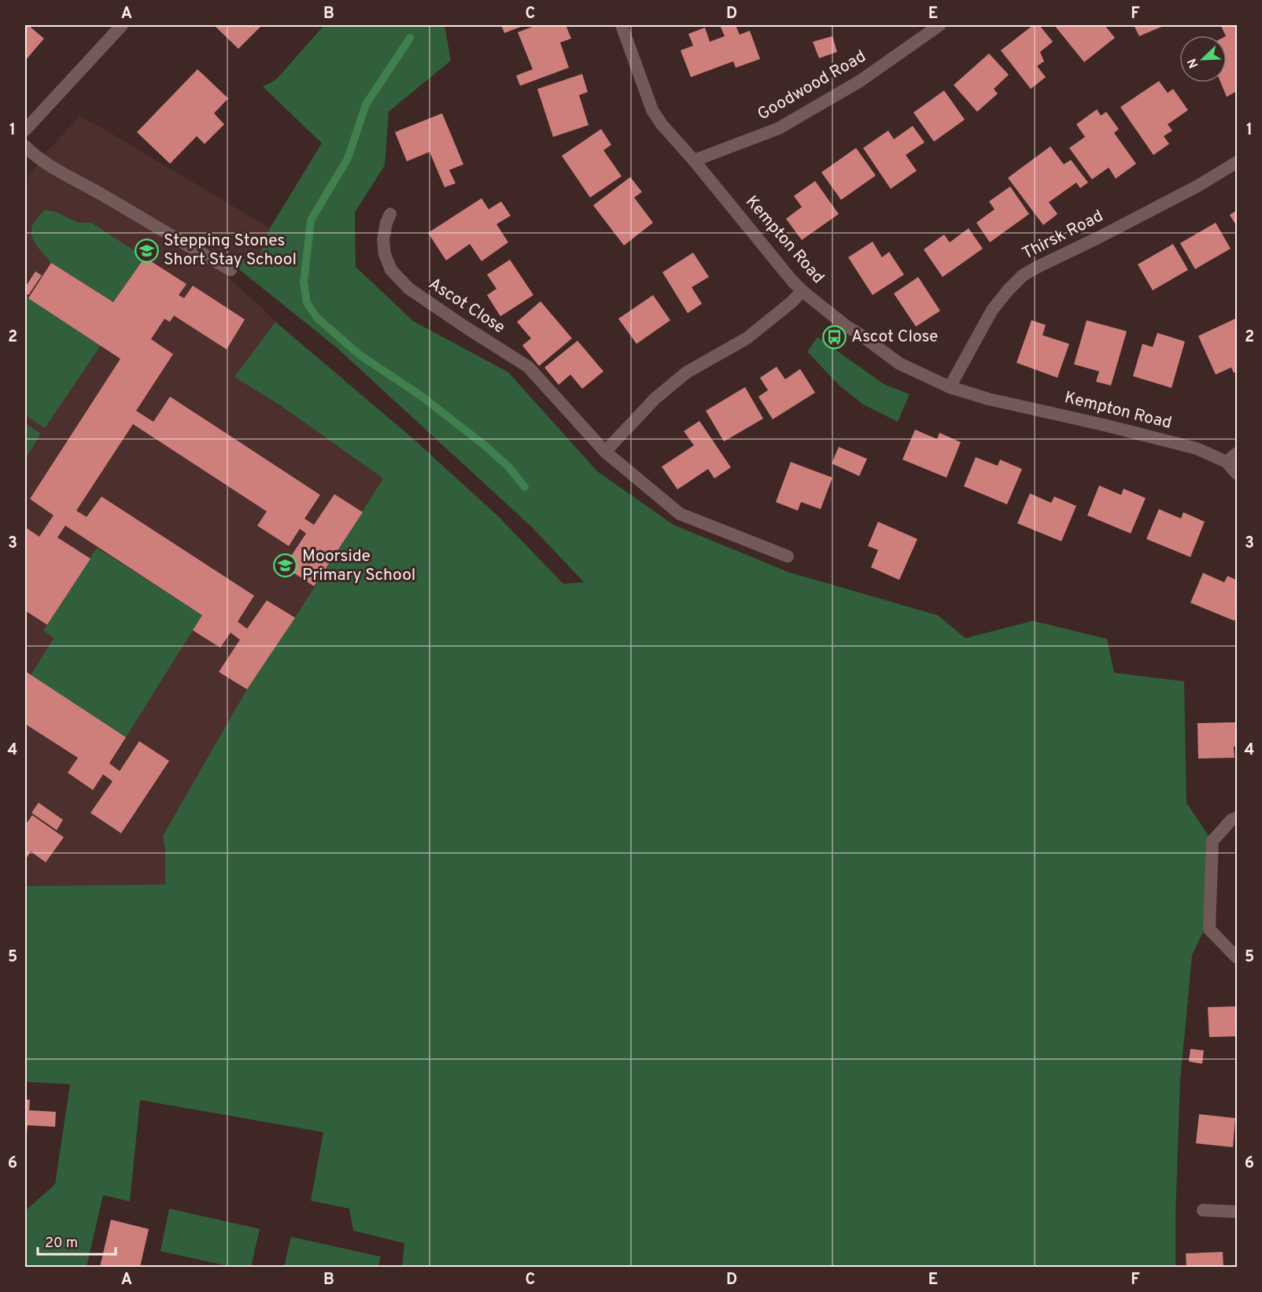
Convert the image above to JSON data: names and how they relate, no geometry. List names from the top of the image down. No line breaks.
{"streets":{"street":["Goodwood Road","Thirsk Road","Kempton Road","Ascot Close"]},"crossings":[["Goodwood Road","Kempton Road"],["Thirsk Road","Kempton Road"]],"places":{"school or university":["Stepping Stones Short Stay School","Moorside Primary School"],"bus stop":["Ascot Close"]},"scale_bar":"20 m","north":"bottom left","grid":{"columns":["A","B","C","D","E","F"],"rows":["1","2","3","4","5","6"]}}
